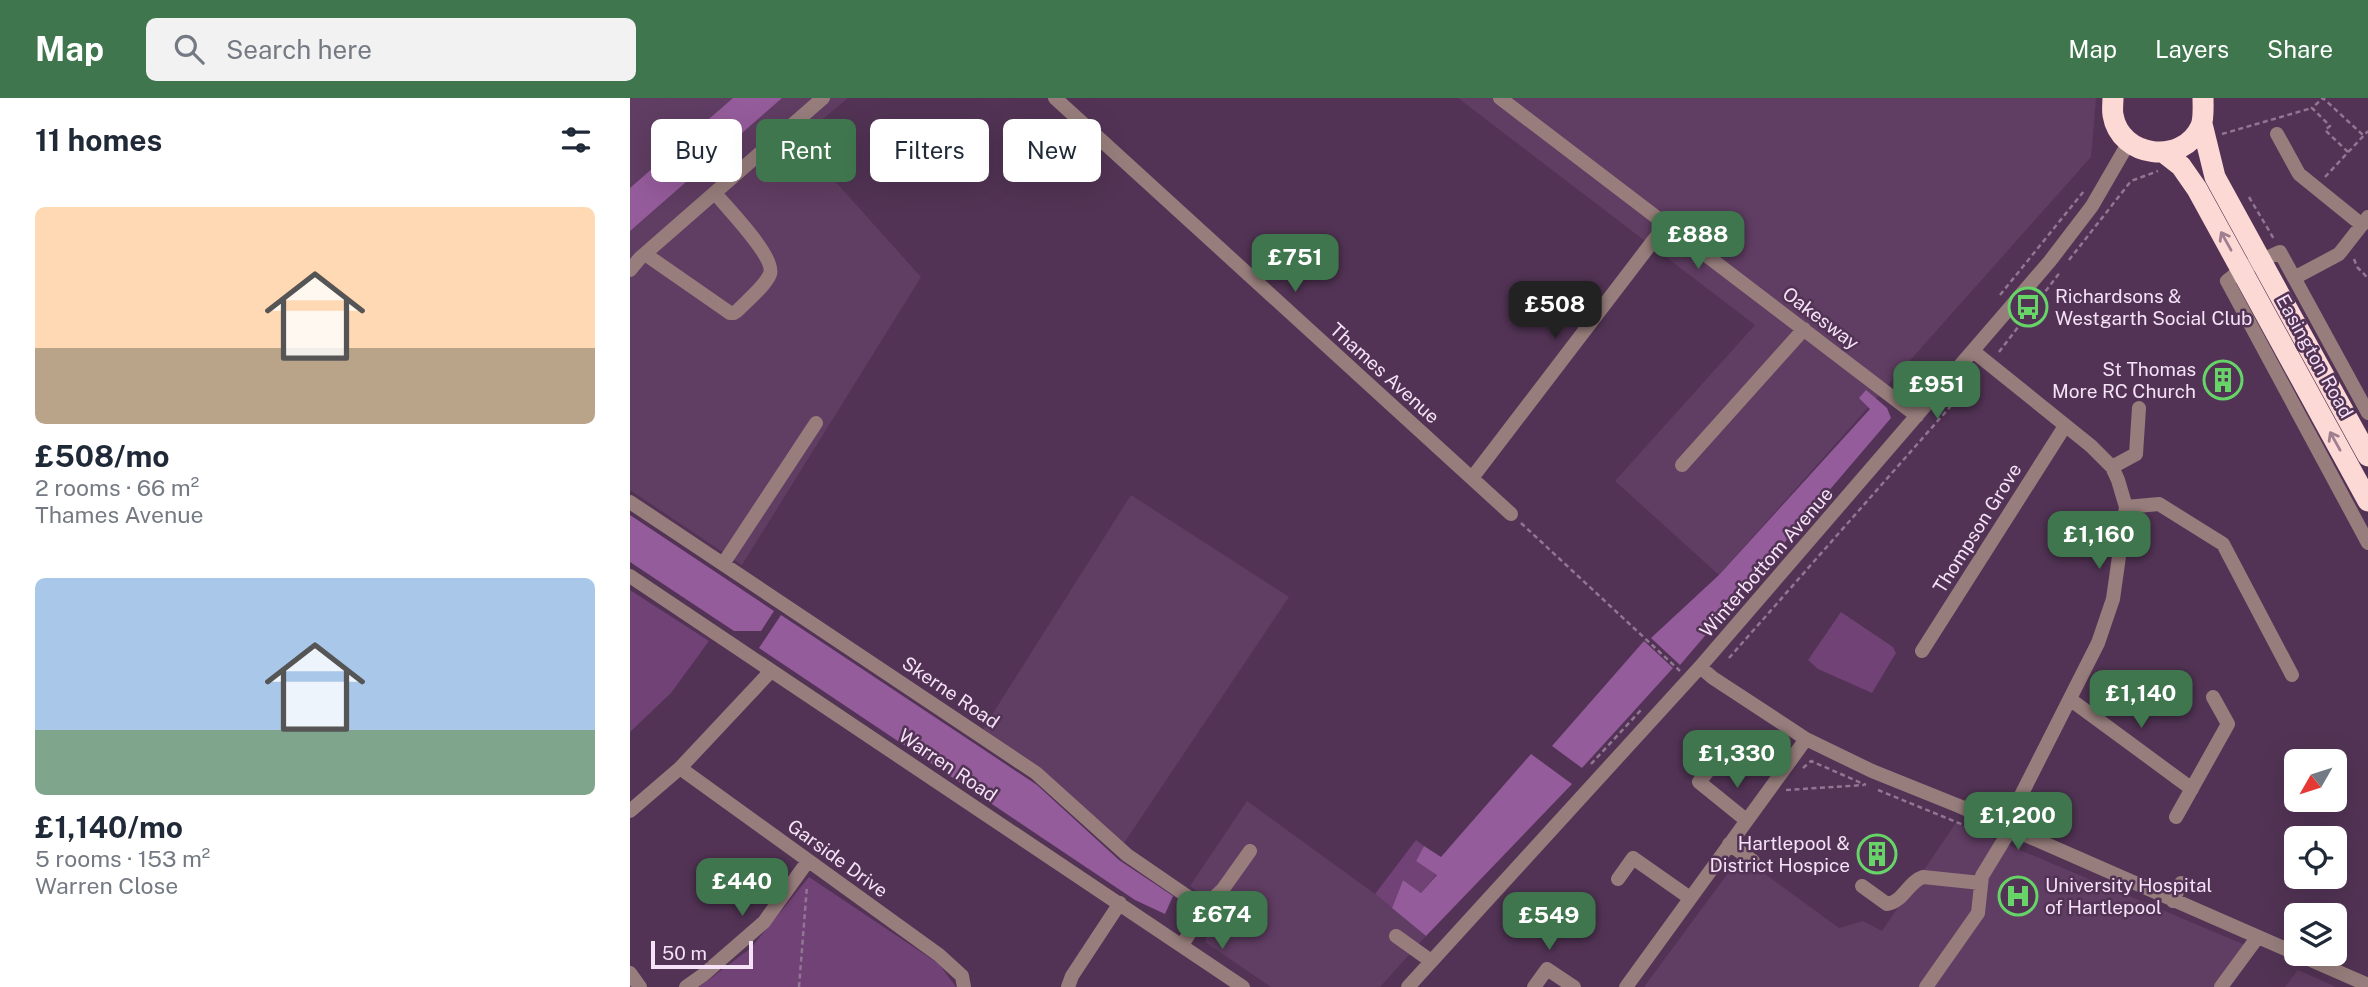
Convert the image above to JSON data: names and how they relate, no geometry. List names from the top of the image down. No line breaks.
{"streets":{"highway":["Easington Road"],"street":["Oakesway","Thames Avenue","Thompson Grove","Winterbottom Avenue","Skerne Road","Warren Road","Garside Drive"]},"crossings":[["Oakesway","Winterbottom Avenue"]],"places":{"bus stop":["Richardsons & Westgarth Social Club"],"building":["St Thomas More RC Church","Hartlepool & District Hospice"],"hospital":["University Hospital of Hartlepool"]},"scale_bar":"50 m","north":"bottom left","page":{"header":"Map","search":"Search here","nav":["Map","Layers","Share"],"heading":"11 homes","chip":["Buy","Rent","Filters","New"],"list":[{"name":"£508/mo","note":"2 rooms · 66 m² · Thames Avenue"},{"name":"£1,140/mo","note":"5 rooms · 153 m² · Warren Close"}],"price":["£888","£751","£508","£951","£1,160","£1,140","£1,330","£1,200","£440","£674","£549"],"scale":"50 m"}}
